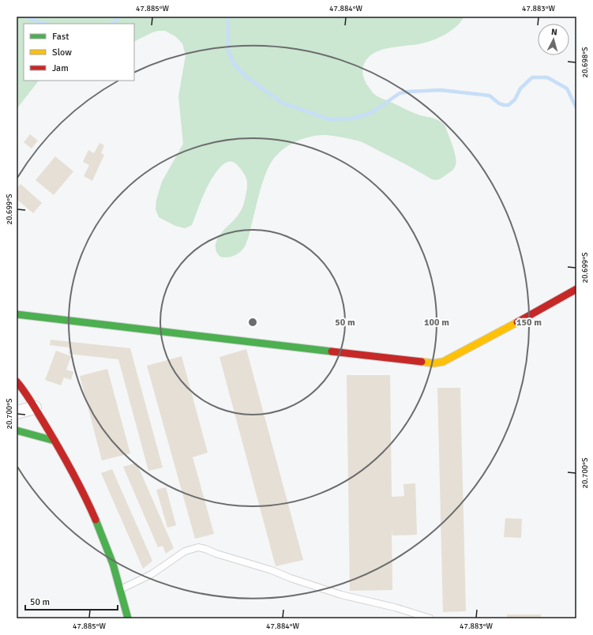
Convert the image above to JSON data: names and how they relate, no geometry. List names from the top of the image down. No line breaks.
{"legend":["Fast","Slow","Jam"],"scale_bar":"50 m","north":"top","coordinates":["47.885°W","47.884°W","47.883°W","20.698°S","20.699°S","20.700°S"],"rings":["50 m","100 m","150 m"]}
